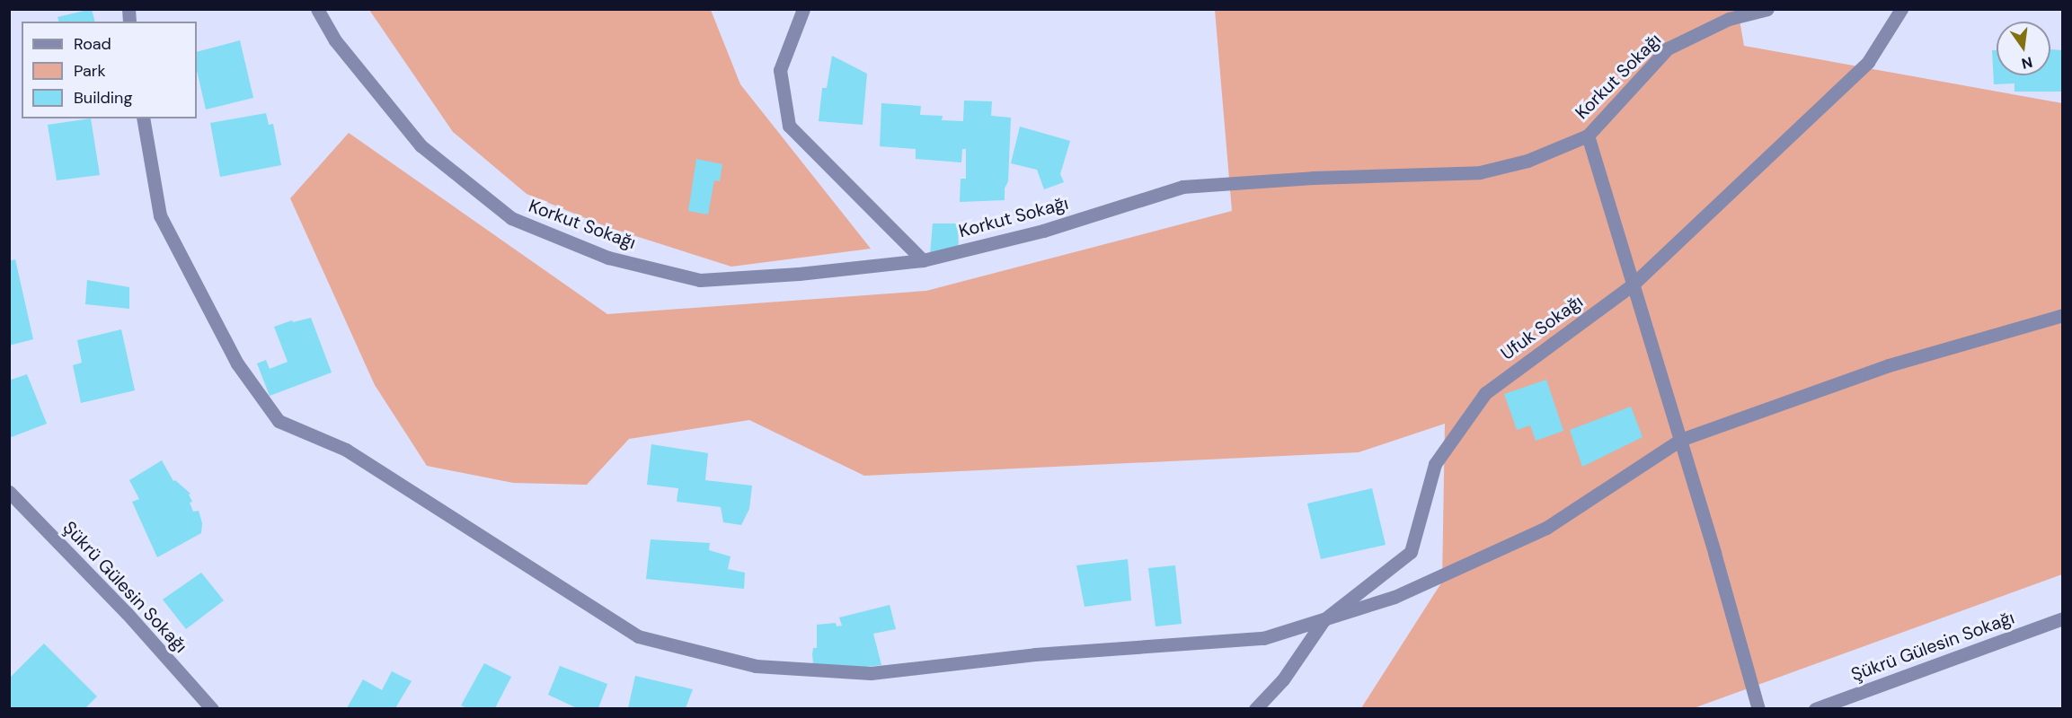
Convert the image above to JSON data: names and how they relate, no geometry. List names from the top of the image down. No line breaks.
{"streets":{"street":["Korkut Sokağı","Ufuk Sokağı","Şükrü Gülesin Sokağı"]},"legend":["Road","Park","Building"],"north":"bottom"}
